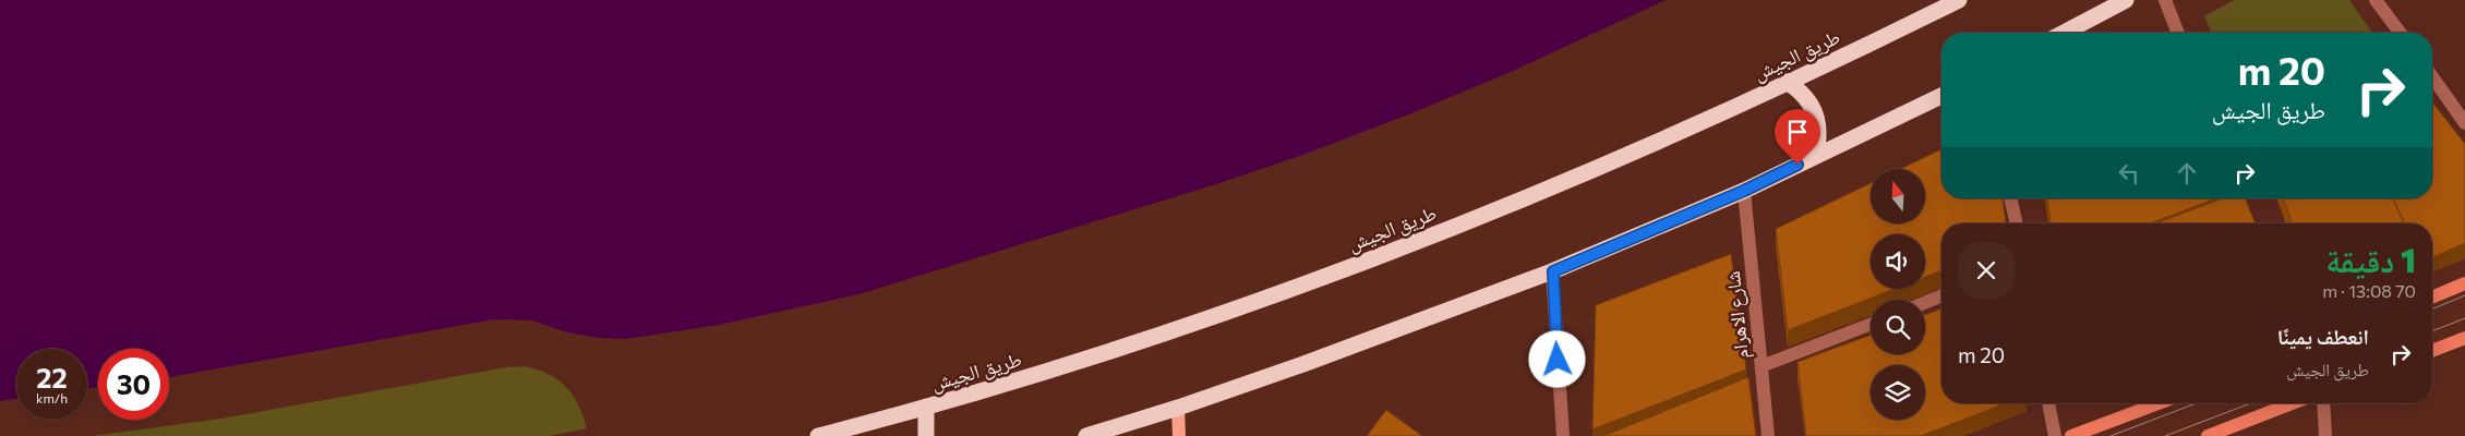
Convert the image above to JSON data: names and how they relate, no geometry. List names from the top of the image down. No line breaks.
{"streets":{"highway":["طريق الجيش"],"street":["شارع الاهرام"]},"north":"top","page":{"turn":["20 m","طريق الجيش"],"heading":["1 دقيقة","70 m · 13:08"],"list":[{"name":"انعطف يمينًا","note":"طريق الجيش","value":"20 m"}],"speed":"22 km/h","limit":"30"}}
